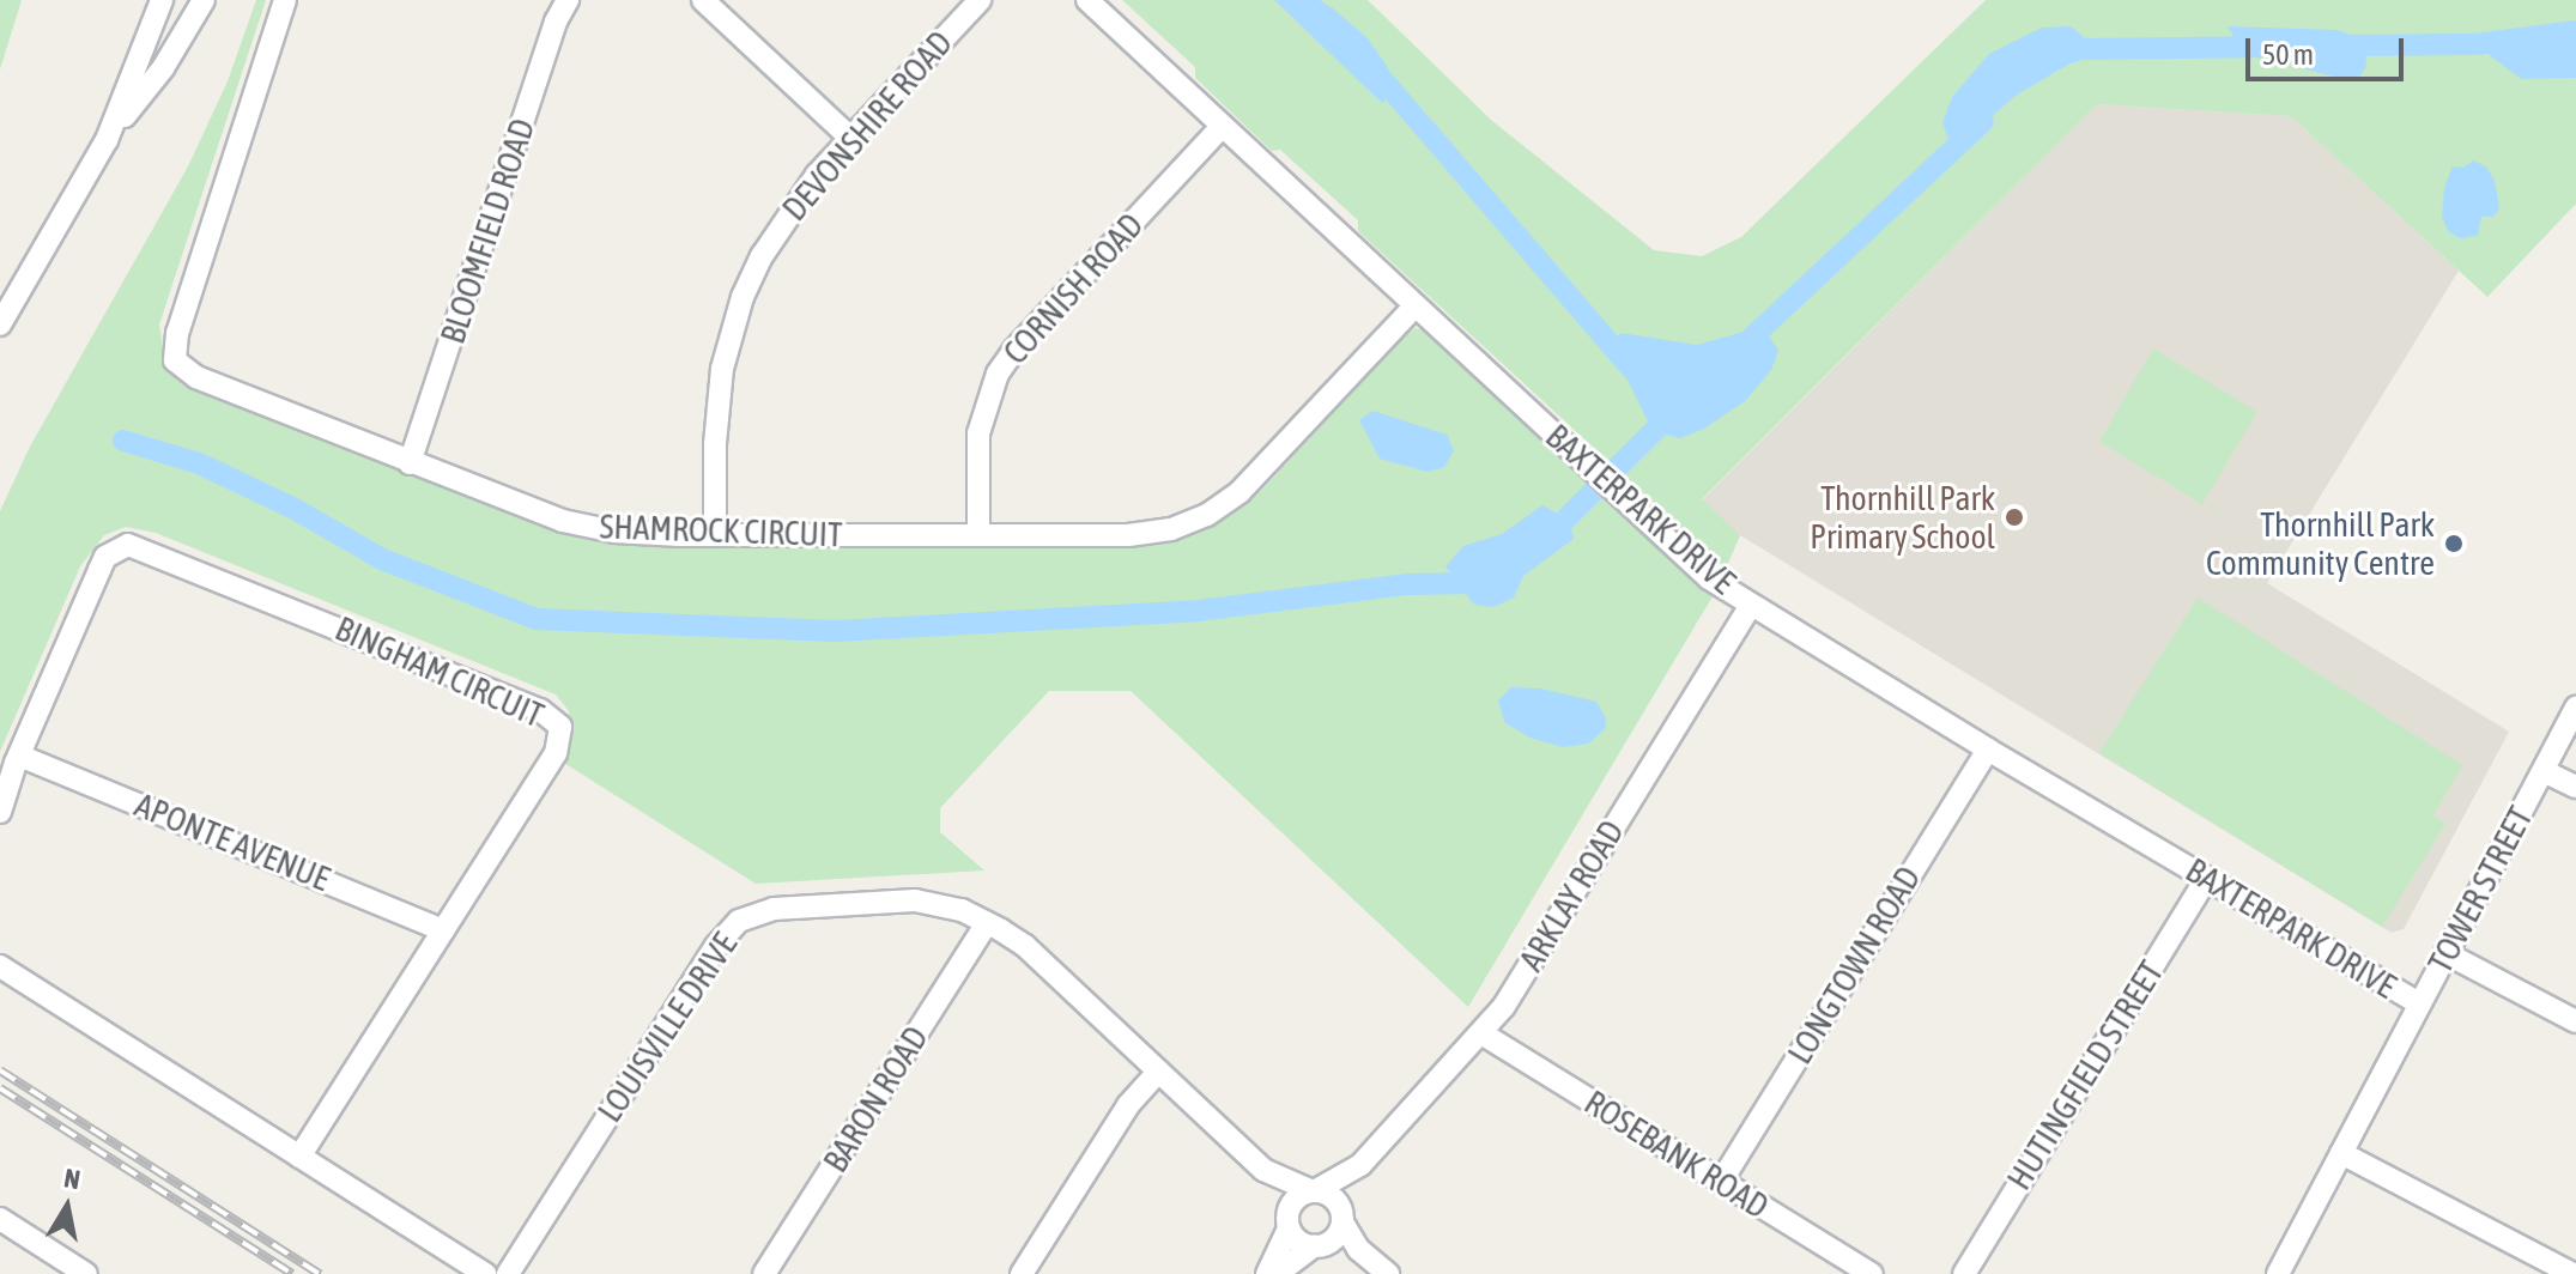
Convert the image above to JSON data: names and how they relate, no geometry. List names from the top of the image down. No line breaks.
{"streets":{"street":["DEVONSHIRE ROAD","BLOOMFIELD ROAD","CORNISH ROAD","BAXTERPARK DRIVE","SHAMROCK CIRCUIT","BINGHAM CIRCUIT","APONTE AVENUE","TOWER STREET","ARKLAY ROAD","LONGTOWN ROAD","LOUISVILLE DRIVE","HUTINGFIELD STREET","BARON ROAD","ROSEBANK ROAD"]},"crossings":[["DEVONSHIRE ROAD","SHAMROCK CIRCUIT"],["BLOOMFIELD ROAD","SHAMROCK CIRCUIT"],["CORNISH ROAD","BAXTERPARK DRIVE"],["CORNISH ROAD","SHAMROCK CIRCUIT"],["BAXTERPARK DRIVE","SHAMROCK CIRCUIT"],["BAXTERPARK DRIVE","TOWER STREET"],["BAXTERPARK DRIVE","ARKLAY ROAD"],["BAXTERPARK DRIVE","LONGTOWN ROAD"],["BAXTERPARK DRIVE","HUTINGFIELD STREET"],["BINGHAM CIRCUIT","APONTE AVENUE"],["ARKLAY ROAD","LOUISVILLE DRIVE"],["ARKLAY ROAD","ROSEBANK ROAD"],["LONGTOWN ROAD","ROSEBANK ROAD"],["LOUISVILLE DRIVE","BARON ROAD"]],"places":["Thornhill Park Primary School","Thornhill Park Community Centre"],"scale_bar":"50 m","north":"top"}
